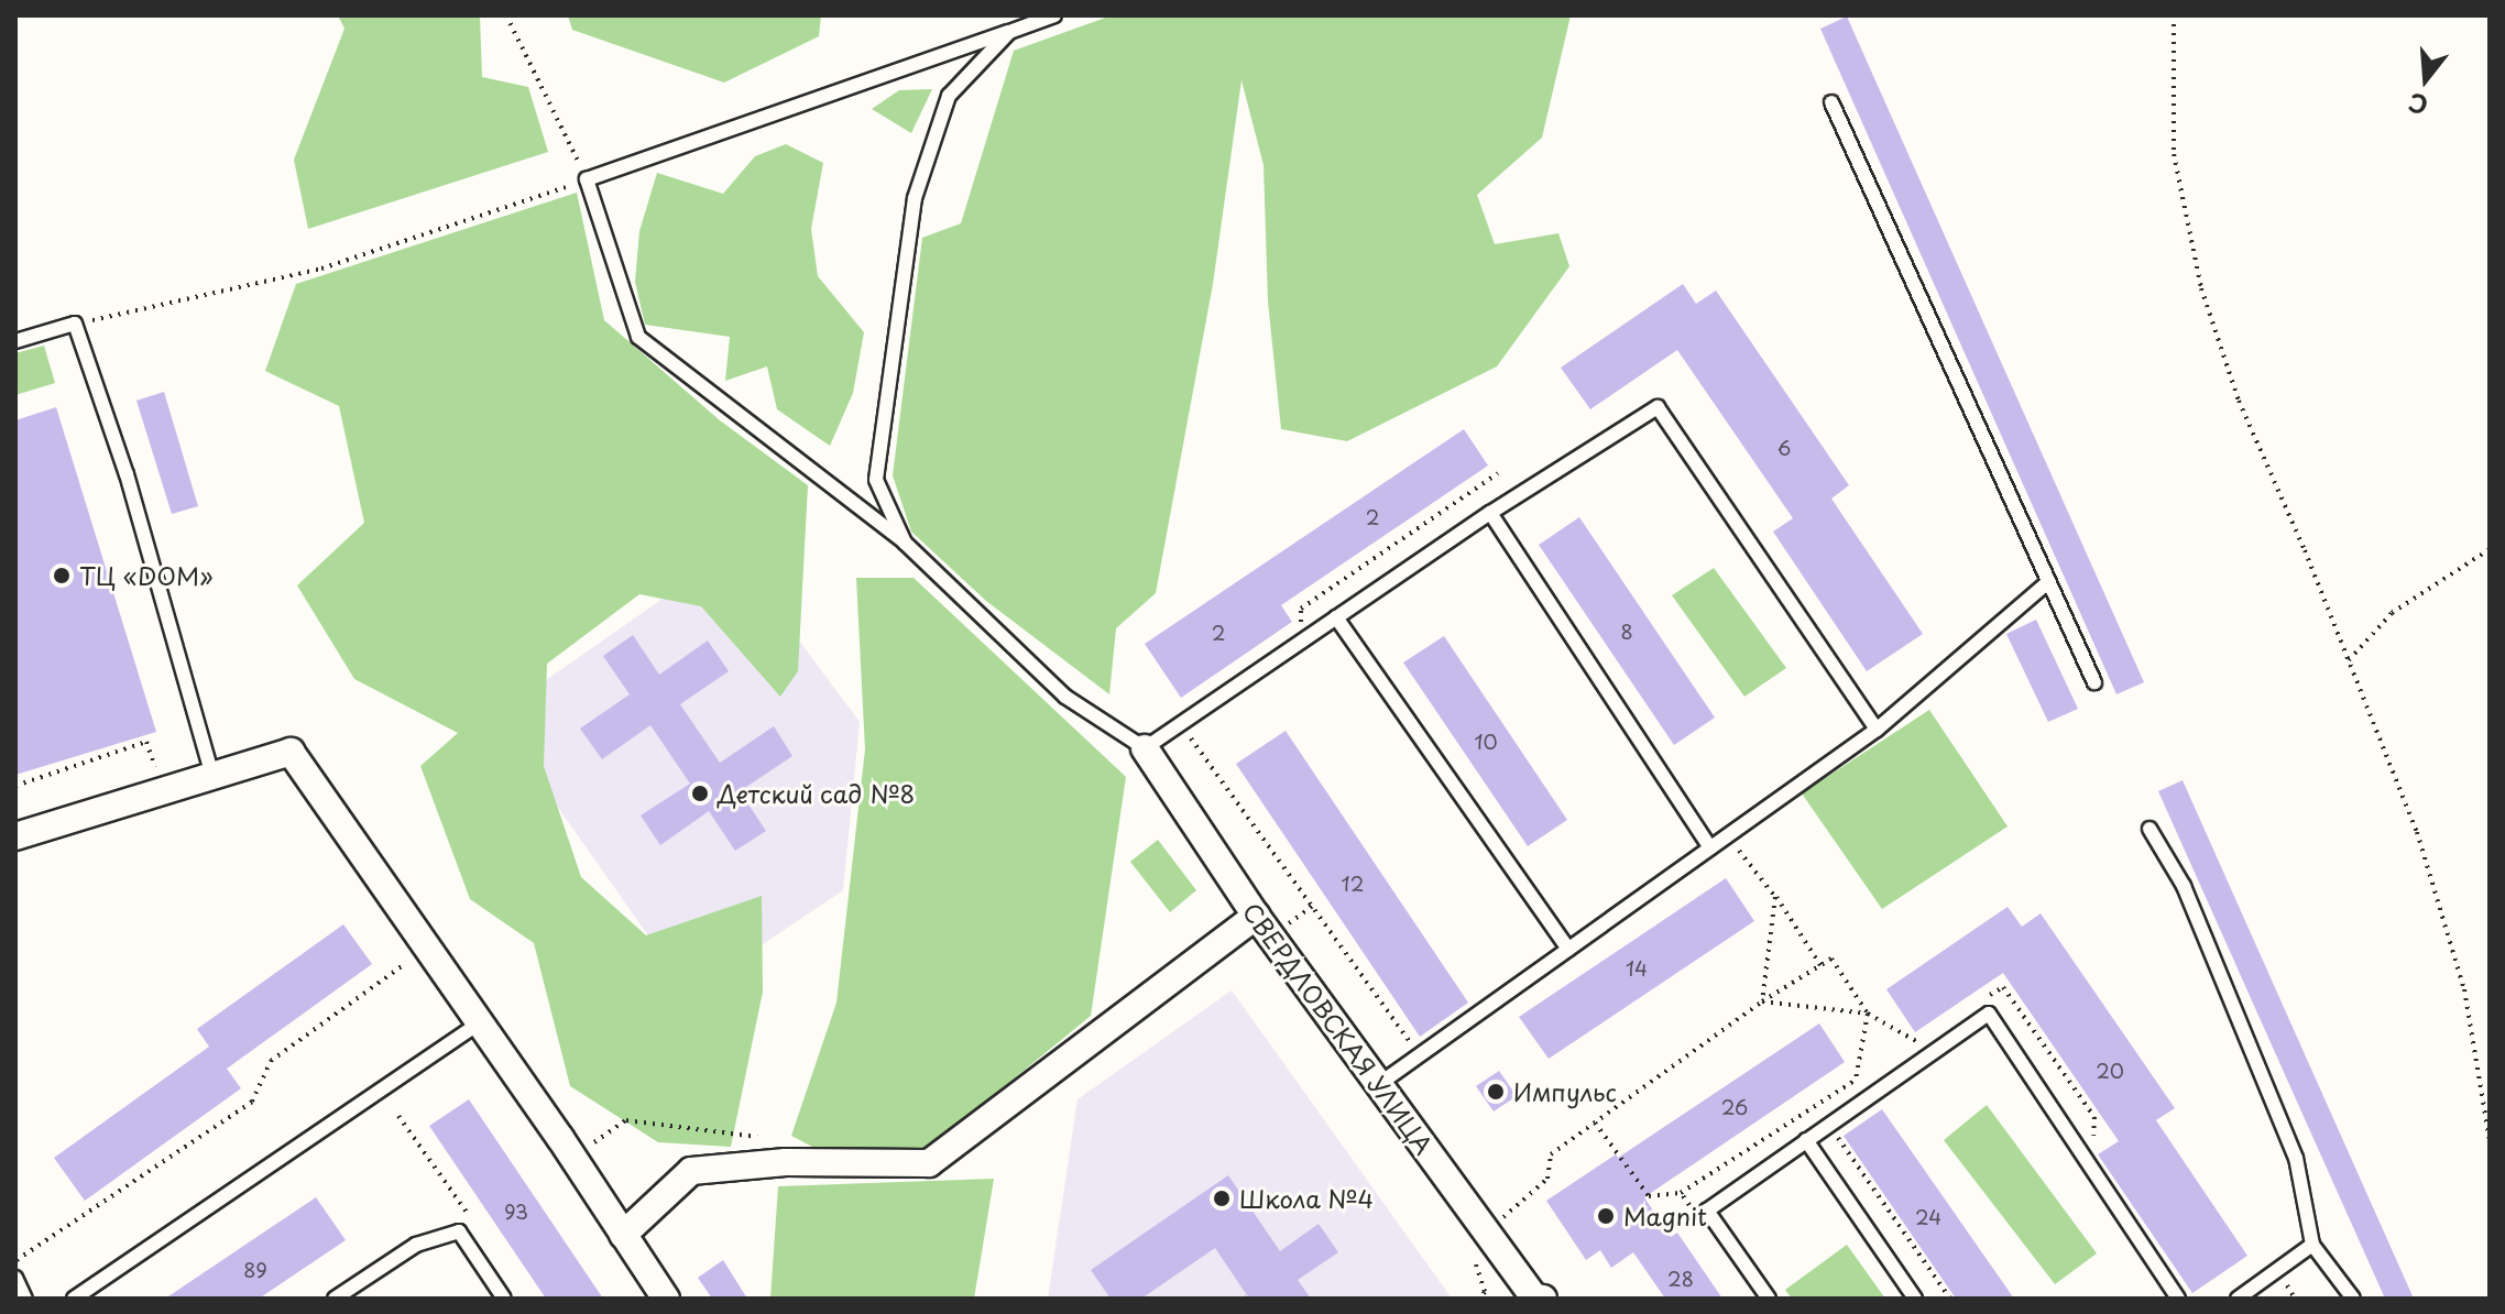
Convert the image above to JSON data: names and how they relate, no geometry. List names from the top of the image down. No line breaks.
{"streets":{"street":["СВЕРДЛОВСКАЯ УЛИЦА"]},"places":["ТЦ «DOM»","Детский сад №8","Импульс","Школа №4","Magnit"],"house_numbers":["6","2","8","2","10","12","14","20","26","93","24","89","28"],"north":"bottom"}
